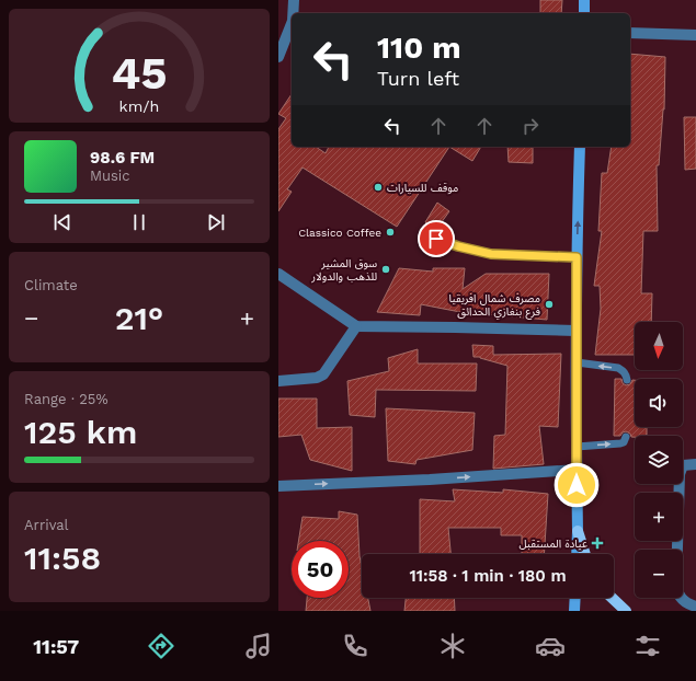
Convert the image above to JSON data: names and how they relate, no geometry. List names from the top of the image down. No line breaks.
{"places":{"other":["موقف للسيارات","Classico Coffee","سوق المشير للذهب والدولار","مصرف شمال افريقيا فرع بنغازي الحدائق"],"health":["عيادة المستقبل"]},"north":"bottom","page":{"turn":["110 m","Turn left"],"song":["98.6 FM","Music"],"tile":["Climate",["Range · 25%","125 km"],["Arrival","11:58"]],"heat":["−","21°","+"],"map_buttons":["+","−"],"limit":"50","trip":"11:58 · 1 min · 180 m","tabs":"11:57","gauge":["45","km/h"]}}
